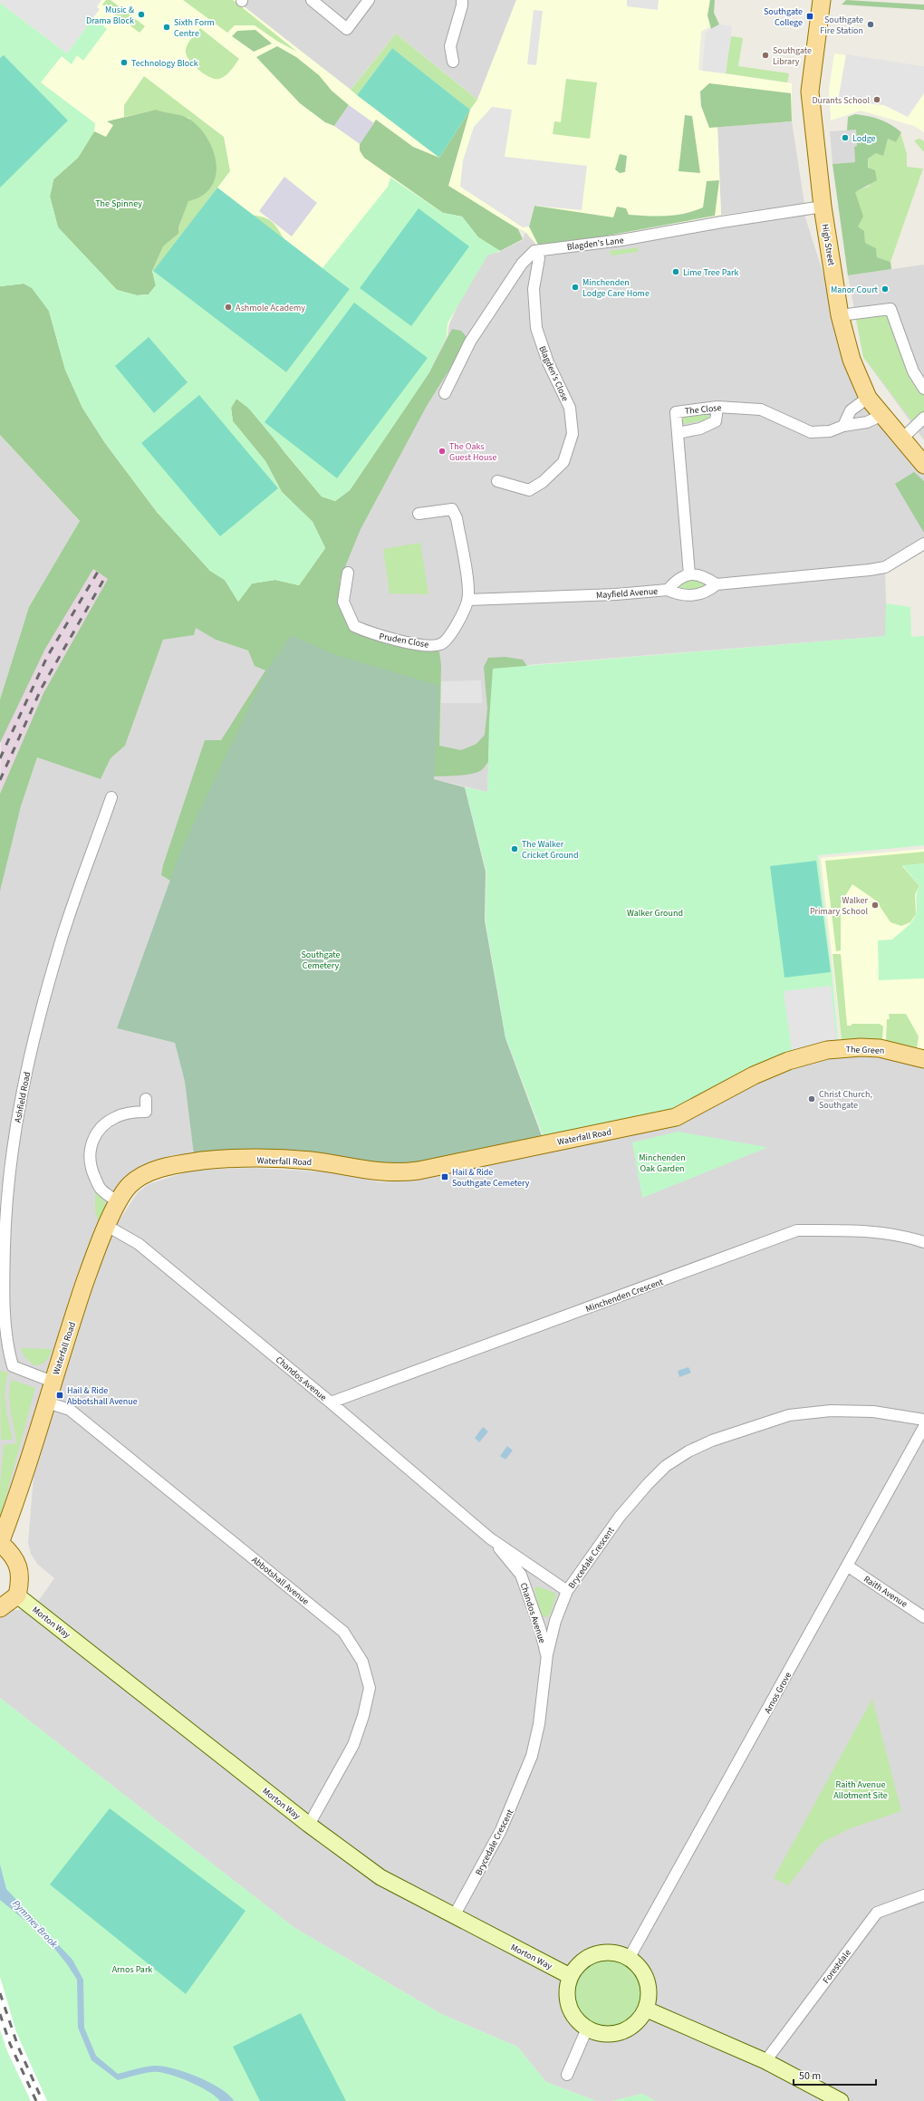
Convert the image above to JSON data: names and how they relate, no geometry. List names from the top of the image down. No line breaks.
{"streets":{"main road":["High Street","The Green","Waterfall Road"],"street":["Blagden's Lane","Blagden's Close","The Close","Mayfield Avenue","Pruden Close","Ashfield Road","Minchenden Crescent","Chandos Avenue","Brycedale Crescent","Abbotshall Avenue","Raith Avenue","Morton Way","Arnos Grove","Forestdale"]},"crossings":[["Blagden's Lane","High Street"],["Blagden's Lane","Blagden's Close"],["High Street","The Close"],["The Close","Mayfield Avenue"],["Mayfield Avenue","Pruden Close"],["The Green","Waterfall Road"],["Ashfield Road","Waterfall Road"],["Waterfall Road","Chandos Avenue"],["Waterfall Road","Abbotshall Avenue"],["Minchenden Crescent","Chandos Avenue"],["Chandos Avenue","Brycedale Crescent"],["Brycedale Crescent","Morton Way"],["Abbotshall Avenue","Morton Way"],["Raith Avenue","Arnos Grove"],["Morton Way","Arnos Grove"]],"water":["Pymmes Brook"],"parks":["The Spinney","Walker Ground","Southgate Cemetery","Minchenden Oak Garden","Raith Avenue Allotment Site","Arnos Park"],"places":{"other":["Music & Drama Block","Southgate Fire Station","Sixth Form Centre","Southgate Library","Technology Block","Durants School","Lodge","Lime Tree Park","Minchenden Lodge Care Home","Manor Court","Ashmole Academy","The Oaks Guest House","The Walker Cricket Ground","Walker Primary School","Christ Church, Southgate"],"transit":["Southgate College","Hail & Ride Southgate Cemetery","Hail & Ride Abbotshall Avenue"]},"scale_bar":"50 m"}
